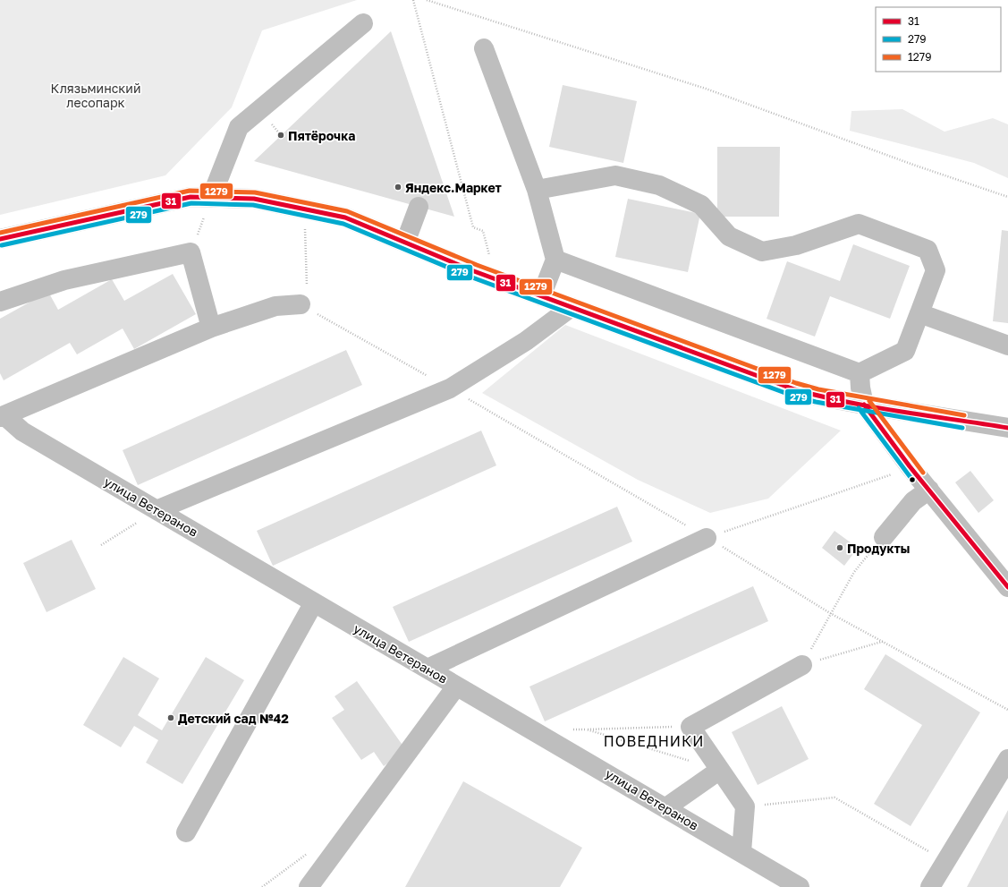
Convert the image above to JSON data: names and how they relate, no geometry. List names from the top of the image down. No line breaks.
{"streets":{"street":["улица Ветеранов"]},"districts":["ПОВЕДНИКИ"],"parks":["Клязьминский лесопарк"],"places":["Пятёрочка","Яндекс.Маркет","Продукты","Детский сад №42"],"lines":["transit line 1279","transit line 31","transit line 279"],"legend":["31","279","1279"]}
